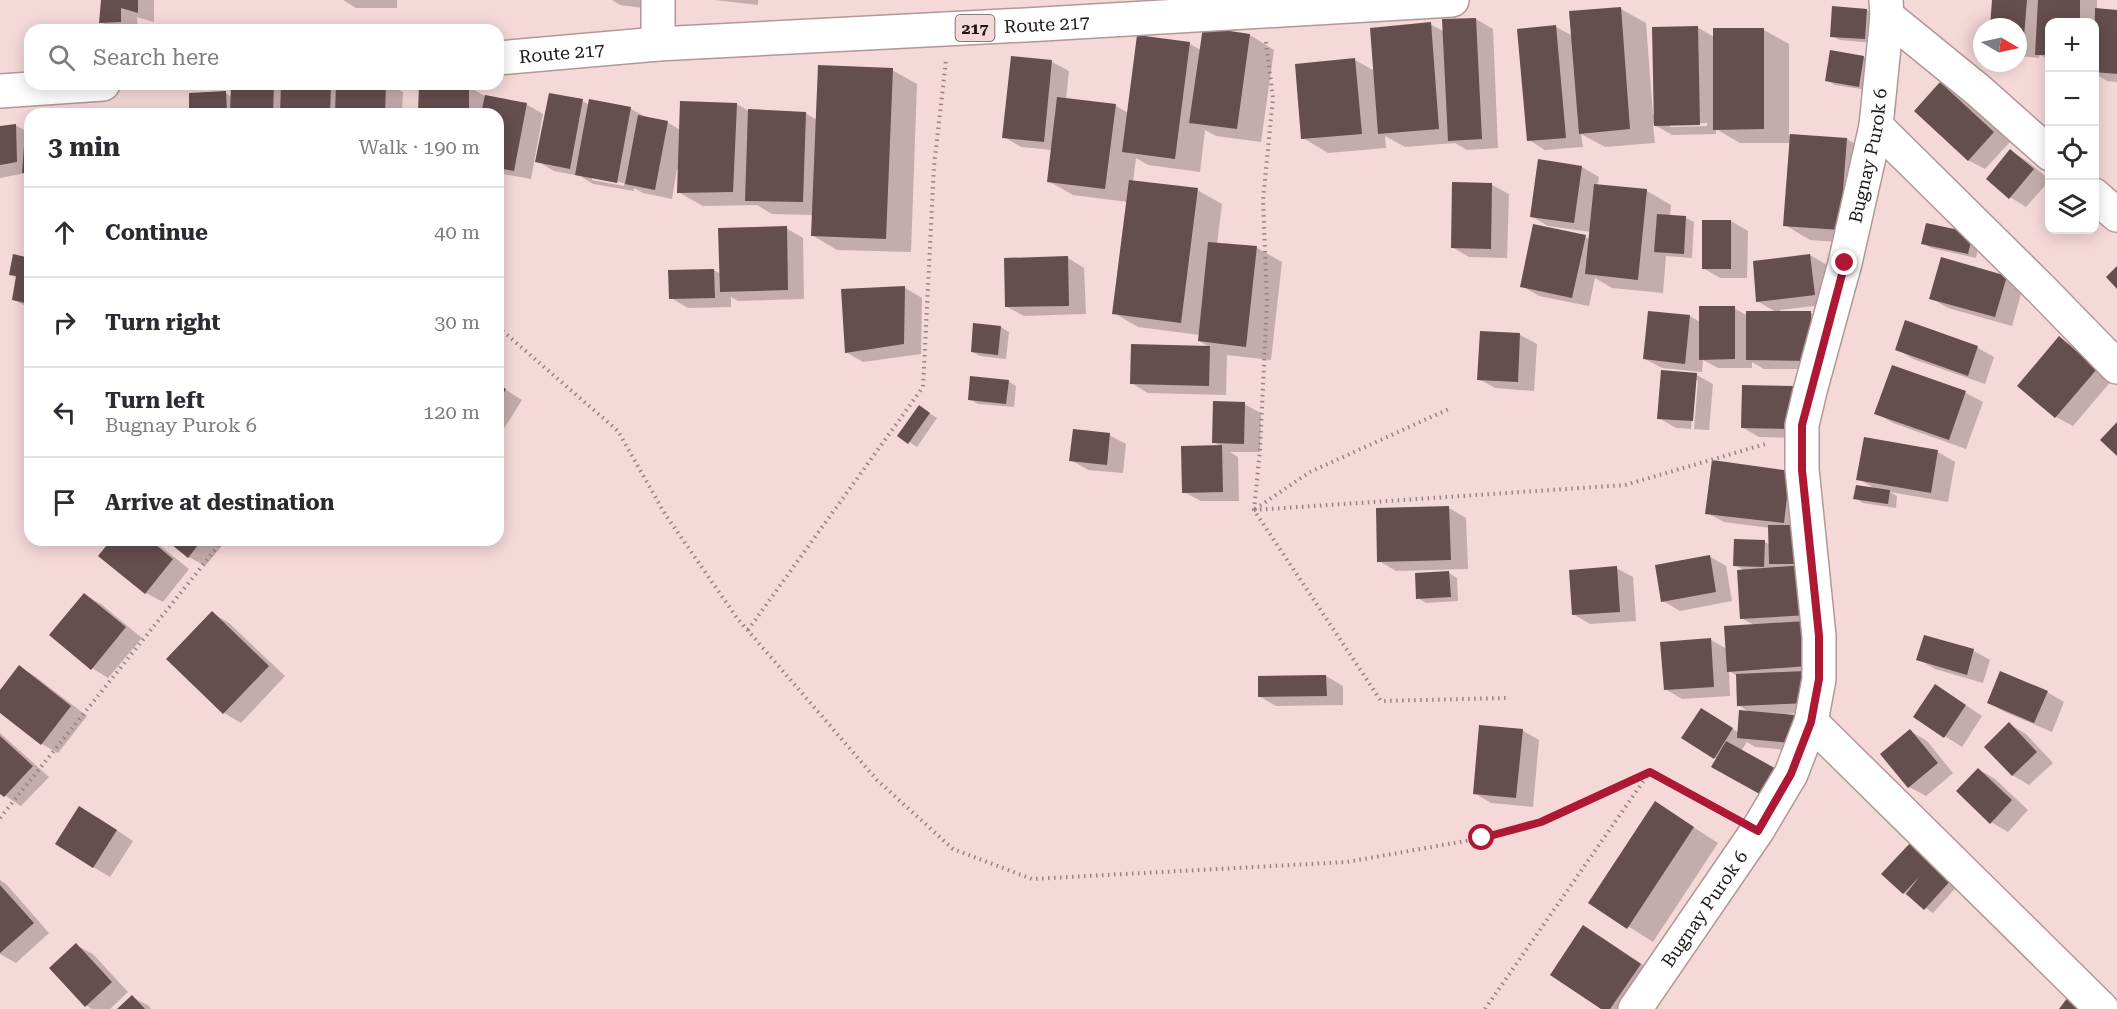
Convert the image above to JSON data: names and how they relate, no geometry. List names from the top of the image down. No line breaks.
{"streets":{"street":["Route 217","217","Bugnay Purok 6"]},"north":"right","page":{"map_buttons":["+","−"],"search":"Search here","heading":["3 min","Walk · 190 m"],"list":[["Continue","40 m"],["Turn right","30 m"],["Turn left","Bugnay Purok 6","120 m"],"Arrive at destination"]}}
